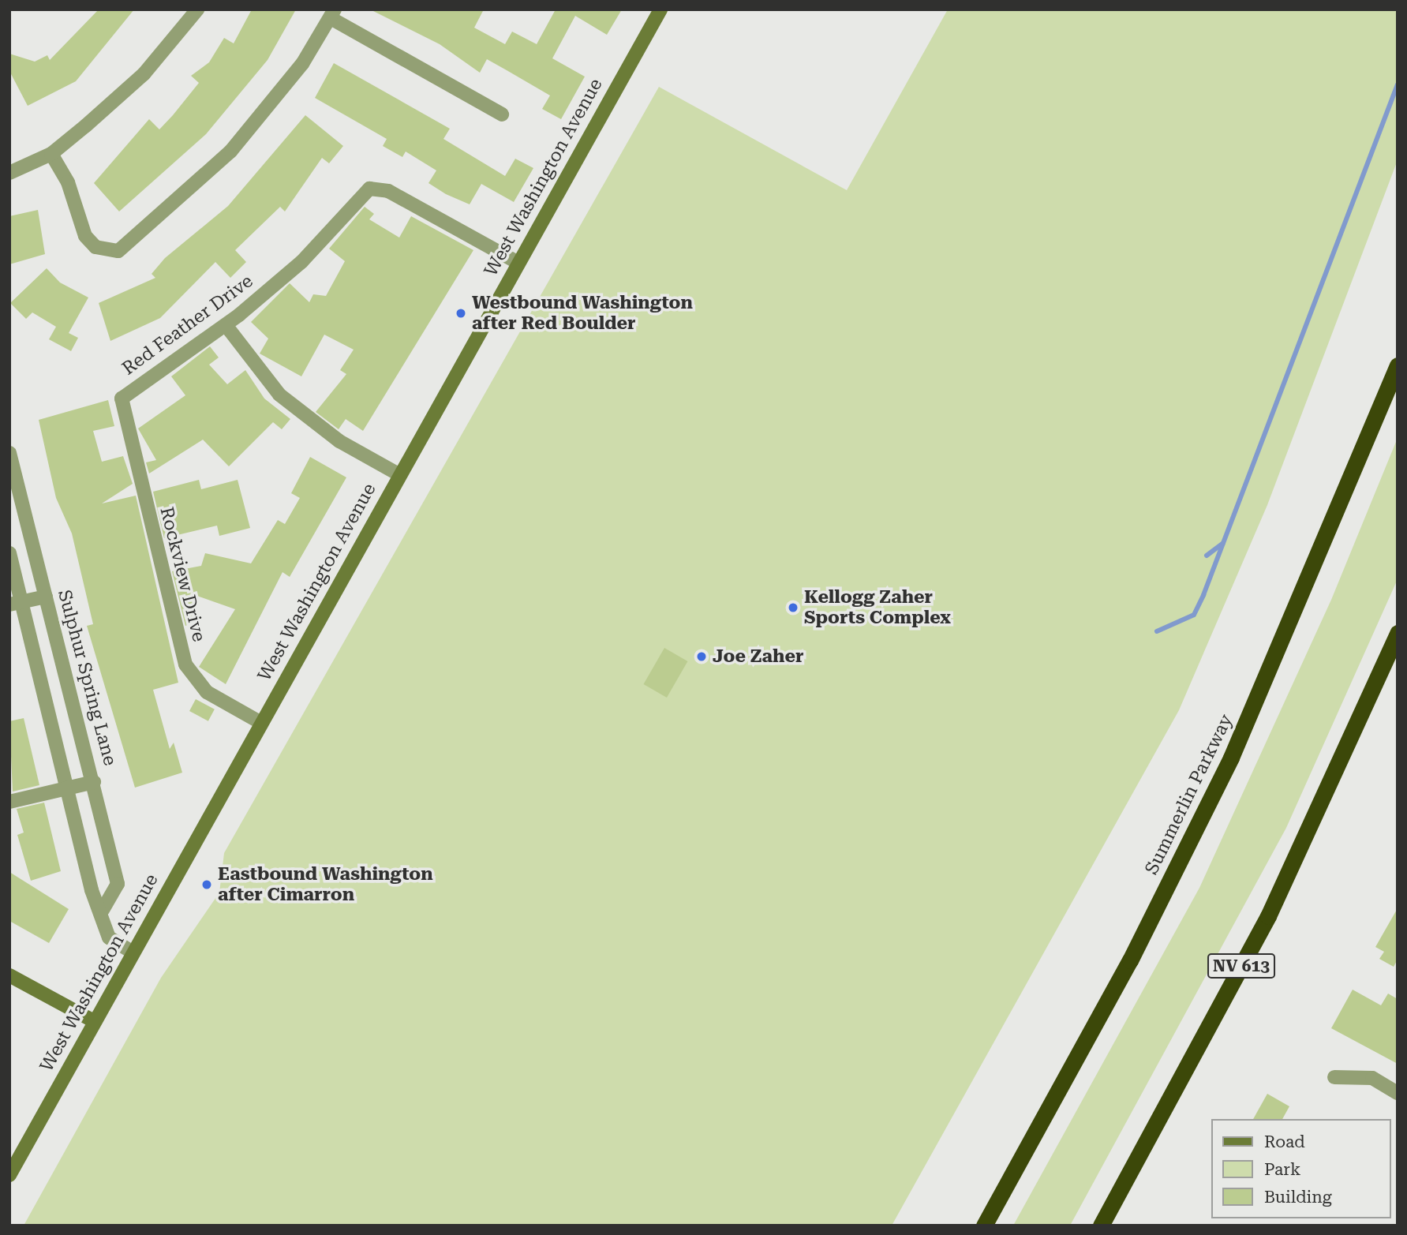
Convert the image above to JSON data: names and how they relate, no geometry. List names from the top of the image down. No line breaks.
{"streets":{"highway":["Summerlin Parkway","NV 613"],"main road":["West Washington Avenue"],"street":["Red Feather Drive","Rockview Drive","Sulphur Spring Lane"]},"crossings":[["West Washington Avenue","Red Feather Drive"],["West Washington Avenue","Rockview Drive"],["Red Feather Drive","Rockview Drive"]],"places":["Westbound Washington after Red Boulder","Kellogg Zaher Sports Complex","Joe Zaher","Eastbound Washington after Cimarron"],"legend":["Road","Park","Building"]}
